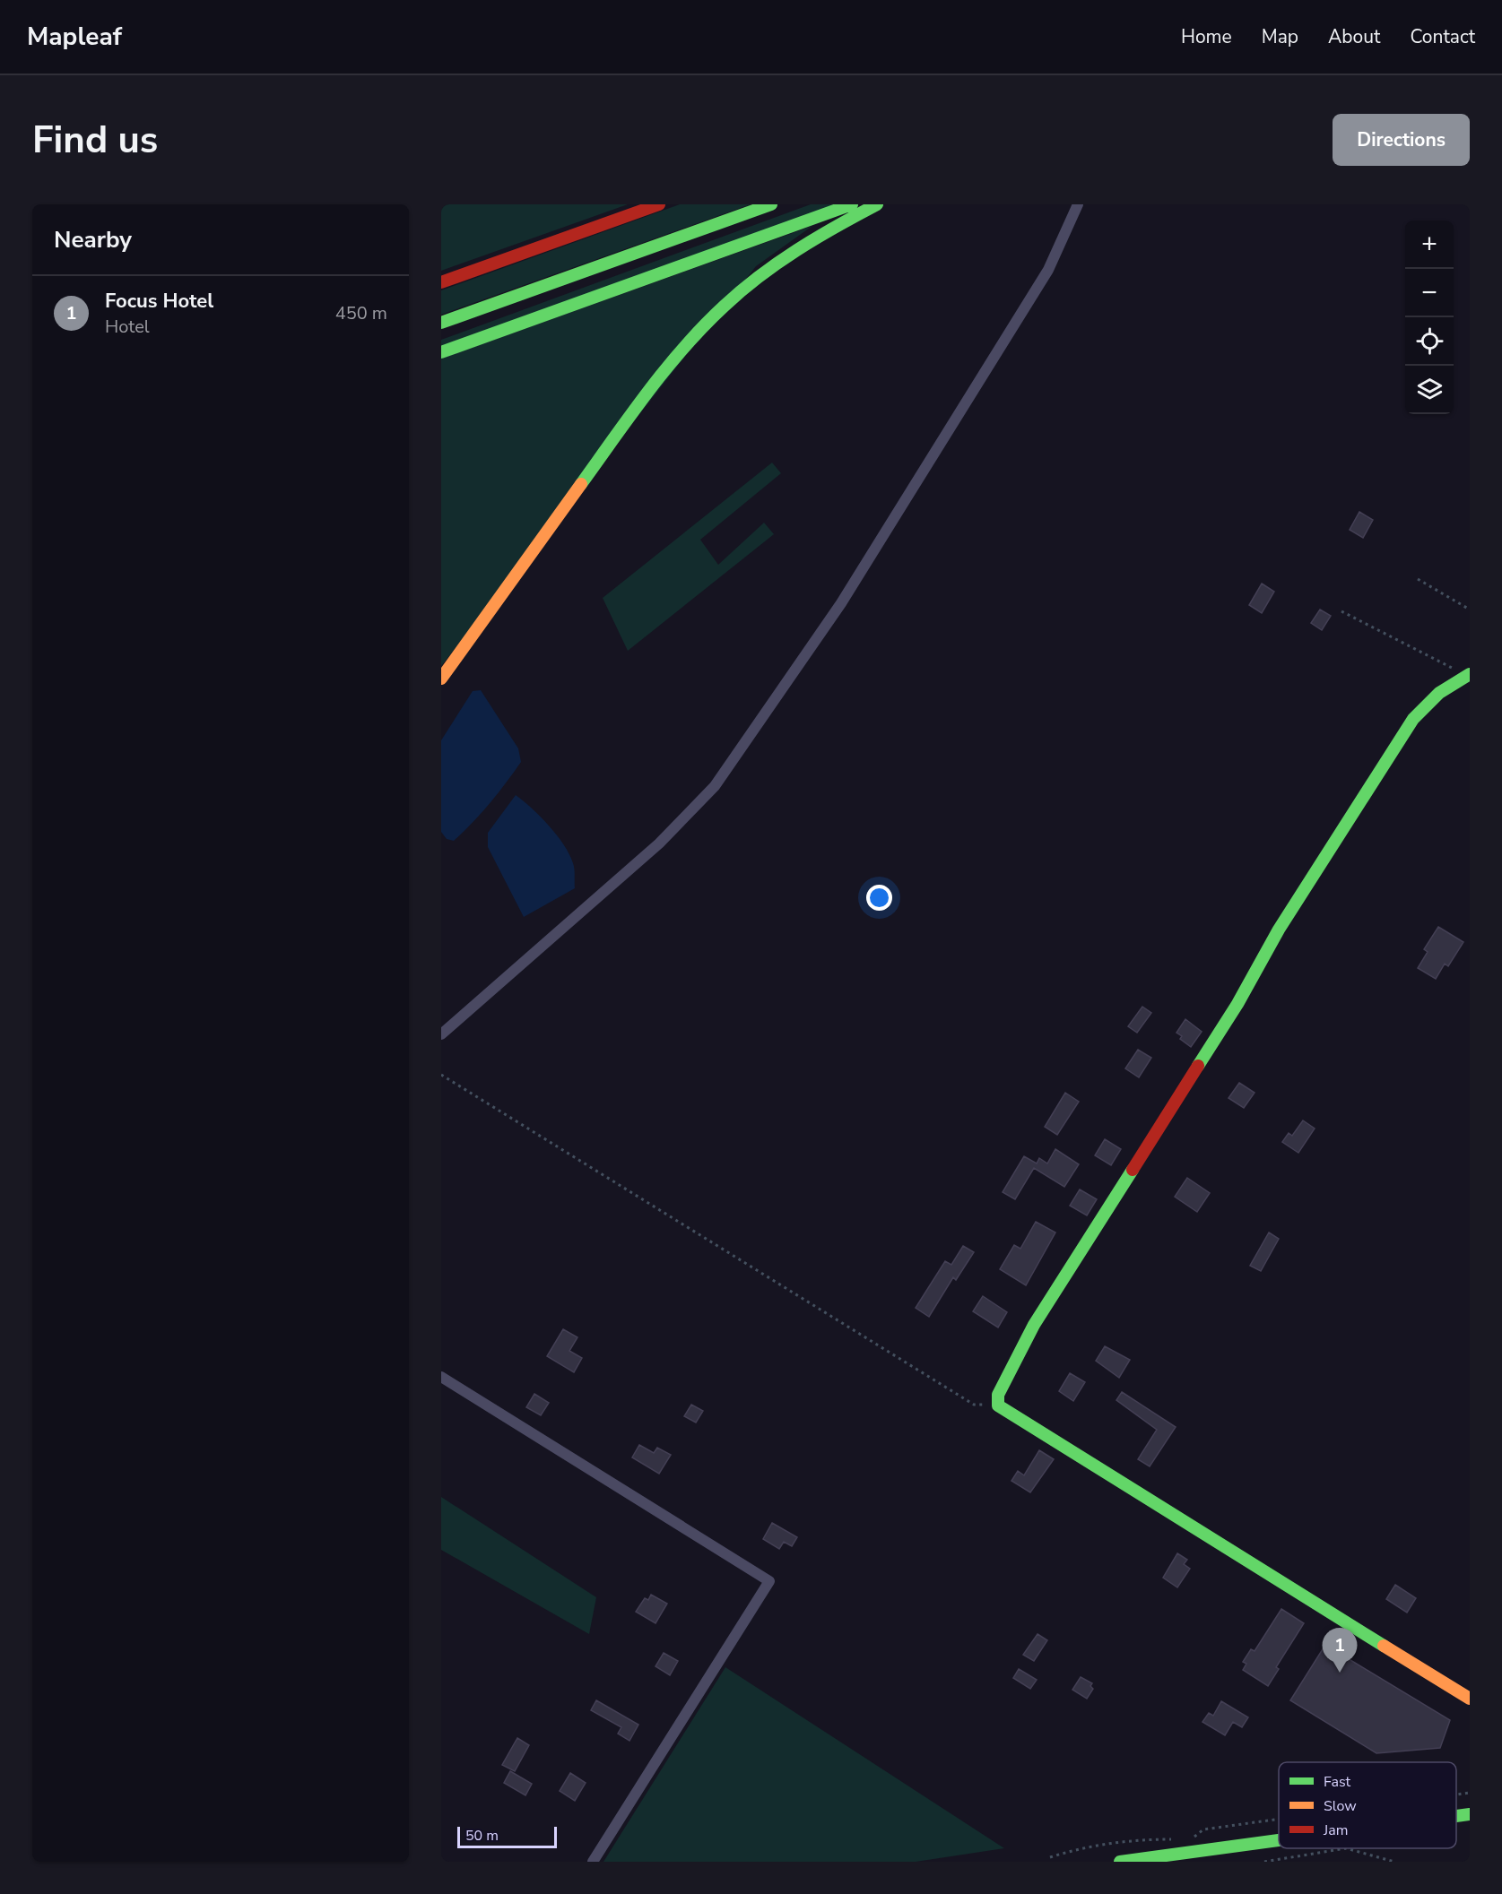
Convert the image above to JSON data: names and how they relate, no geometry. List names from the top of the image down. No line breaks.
{"legend":["Fast","Slow","Jam"],"scale_bar":"50 m","page":{"header":"Mapleaf","nav":["Home","Map","About","Contact"],"buttons":"Directions","title":"Find us","heading":"Nearby","map_buttons":["+","−"],"list":[{"mark":"1","name":"Focus Hotel","note":"Hotel","value":"450 m"}],"pins":"1","scale":"50 m"}}
